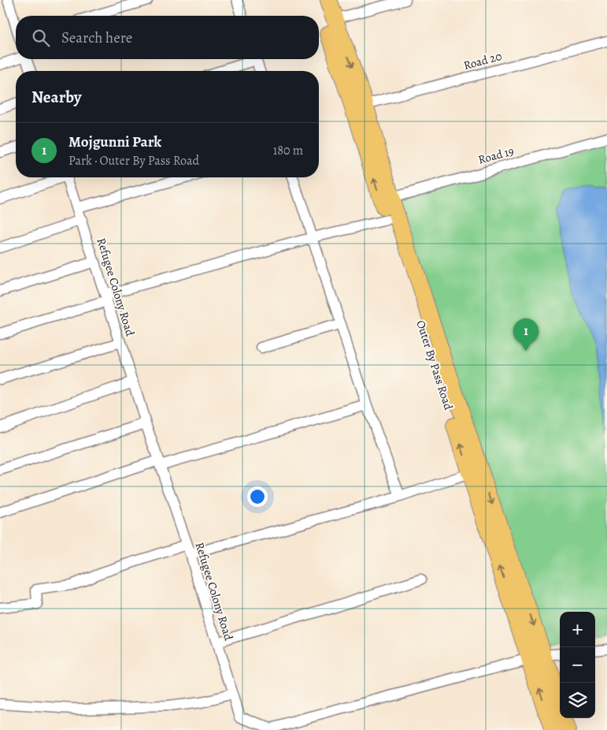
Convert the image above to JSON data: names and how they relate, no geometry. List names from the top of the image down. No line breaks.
{"streets":{"main road":["Outer By Pass Road"],"street":["Road 20","Road 19","Refugee Colony Road"]},"crossings":[["Road 20","Outer By Pass Road"],["Road 19","Outer By Pass Road"],["Refugee Colony Road","Outer By Pass Road"]],"page":{"search":"Search here","heading":"Nearby","list":[{"mark":"1","name":"Mojgunni Park","note":"Park · Outer By Pass Road","value":"180 m"}],"pins":"1","map_buttons":["+","−"]}}
